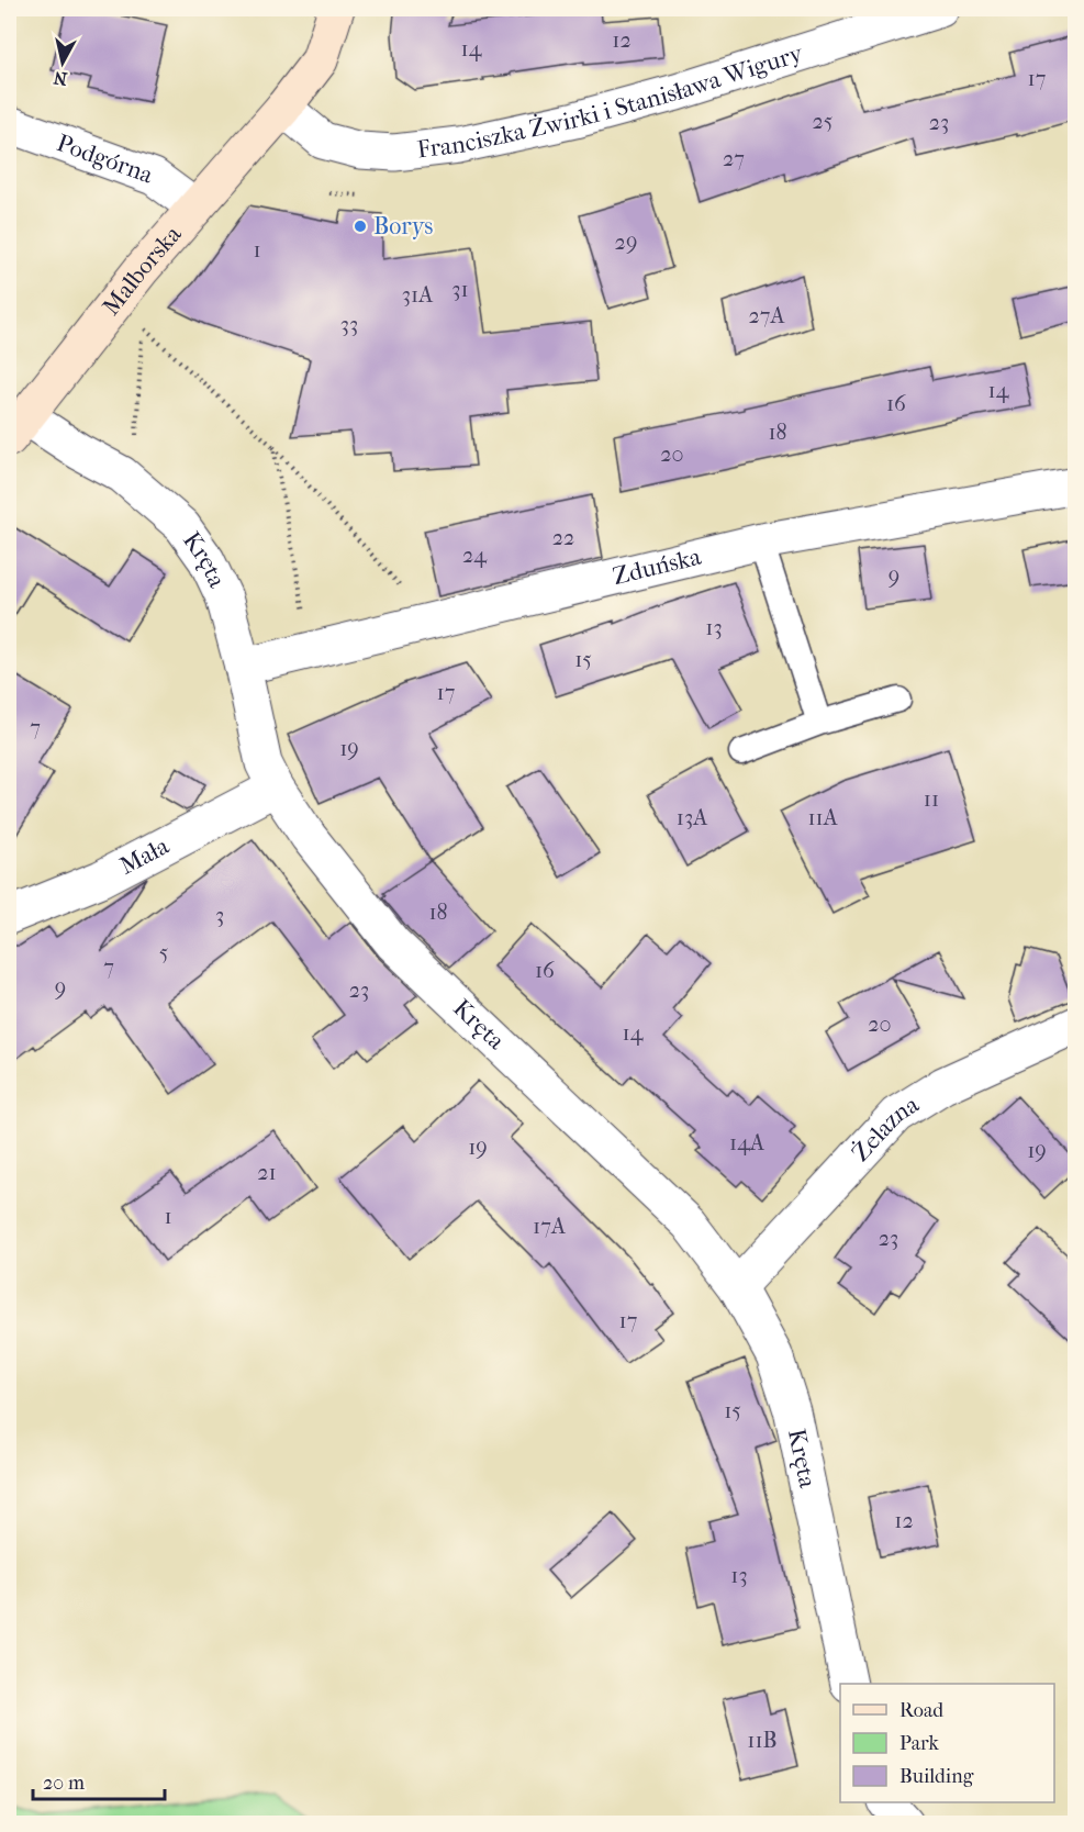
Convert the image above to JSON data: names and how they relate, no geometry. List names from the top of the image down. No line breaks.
{"streets":{"street":["Franciszka Żwirki i Stanisława Wigury","Podgórna","Malborska","Kręta","Zduńska","Mała","Żelazna"]},"crossings":[["Franciszka Żwirki i Stanisława Wigury","Malborska"],["Podgórna","Malborska"],["Malborska","Kręta"],["Kręta","Zduńska"],["Kręta","Mała"],["Kręta","Żelazna"]],"places":["Borys"],"house_numbers":["12","14","17","25","23","27","29","1","31","31A","27A","33","14","16","18","20","22","24","9","13","15","17","7","19","11","13A","11A","18","3","5","7","16","9","23","20","14","14A","19","19","21","1","17A","23","17","15","12","13","11B"],"legend":["Road","Park","Building"],"scale_bar":"20 m","north":"bottom"}
